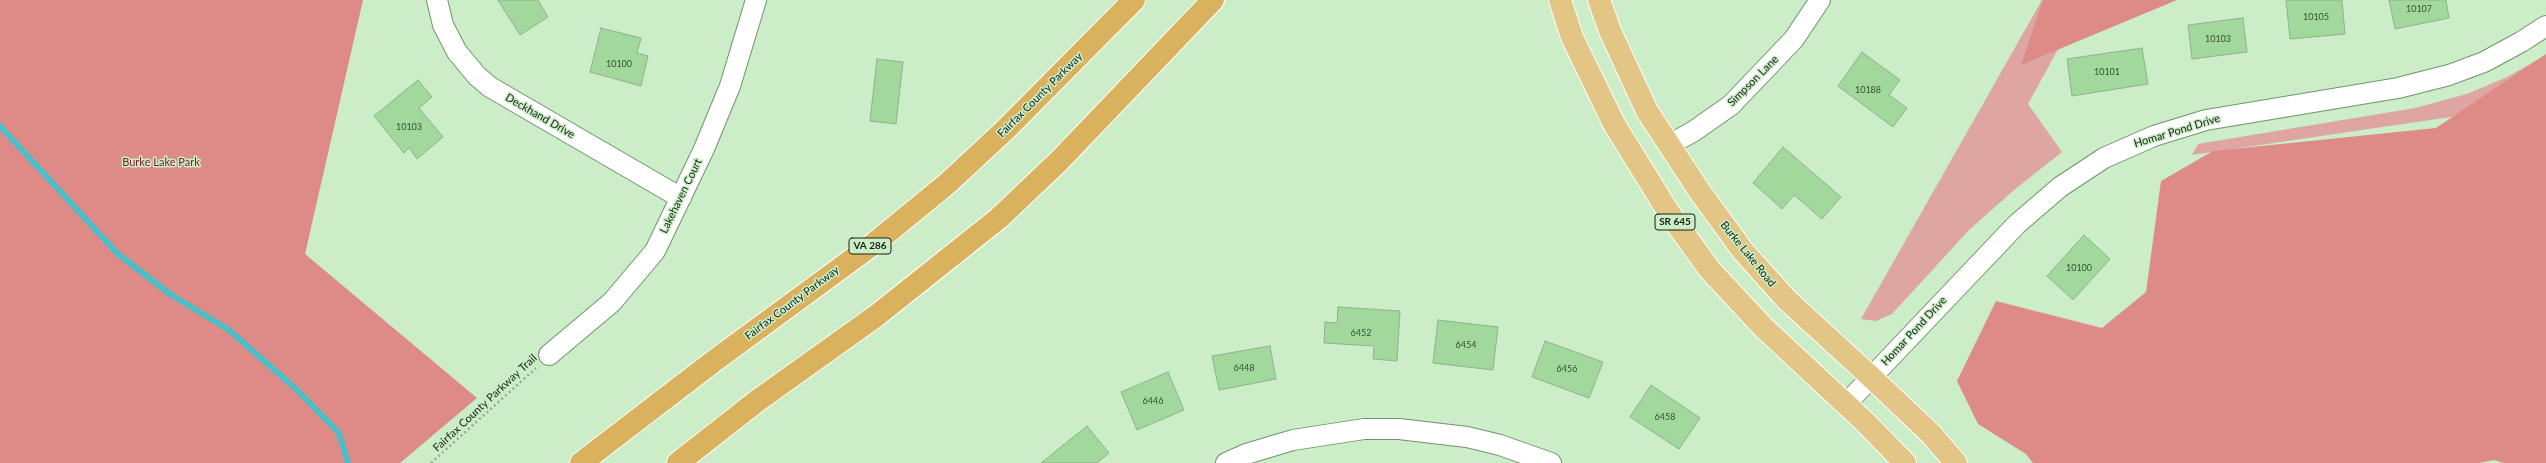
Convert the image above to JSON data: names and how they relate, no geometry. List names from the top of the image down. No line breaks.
{"streets":{"highway":["Fairfax County Parkway","VA 286"],"main road":["SR 645","Burke Lake Road"],"street":["Simpson Lane","Deckhand Drive","Homar Pond Drive","Lakehaven Court"],"path":["Fairfax County Parkway Trail"]},"crossings":[["Simpson Lane","Burke Lake Road"],["Deckhand Drive","Lakehaven Court"],["Homar Pond Drive","SR 645"],["Homar Pond Drive","Burke Lake Road"],["Lakehaven Court","Fairfax County Parkway Trail"]],"parks":["Burke Lake Park"],"house_numbers":["10107","10105","10103","10100","10101","10188","10103","10100","6452","6454","6448","6456","6446","6458"]}
